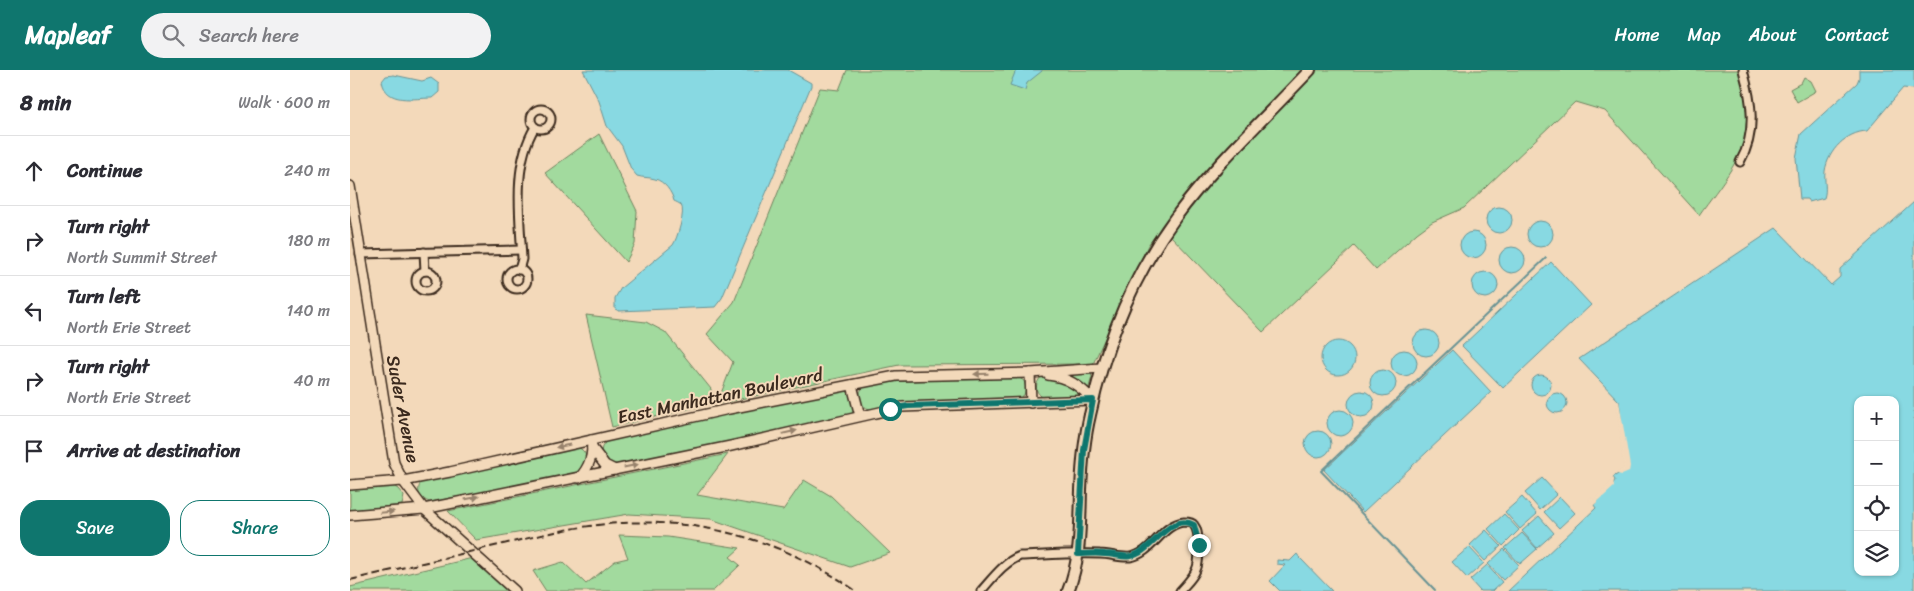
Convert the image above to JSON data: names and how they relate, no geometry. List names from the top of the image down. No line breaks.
{"streets":{"street":["East Manhattan Boulevard","Suder Avenue"]},"crossings":[["East Manhattan Boulevard","Suder Avenue"]],"page":{"header":"Mapleaf","search":"Search here","nav":["Home","Map","About","Contact"],"heading":["8 min","Walk · 600 m"],"list":[["Continue","240 m"],["Turn right","North Summit Street","180 m"],["Turn left","North Erie Street","140 m"],["Turn right","North Erie Street","40 m"],"Arrive at destination"],"map_buttons":["+","−"],"buttons":["Save","Share"]}}
